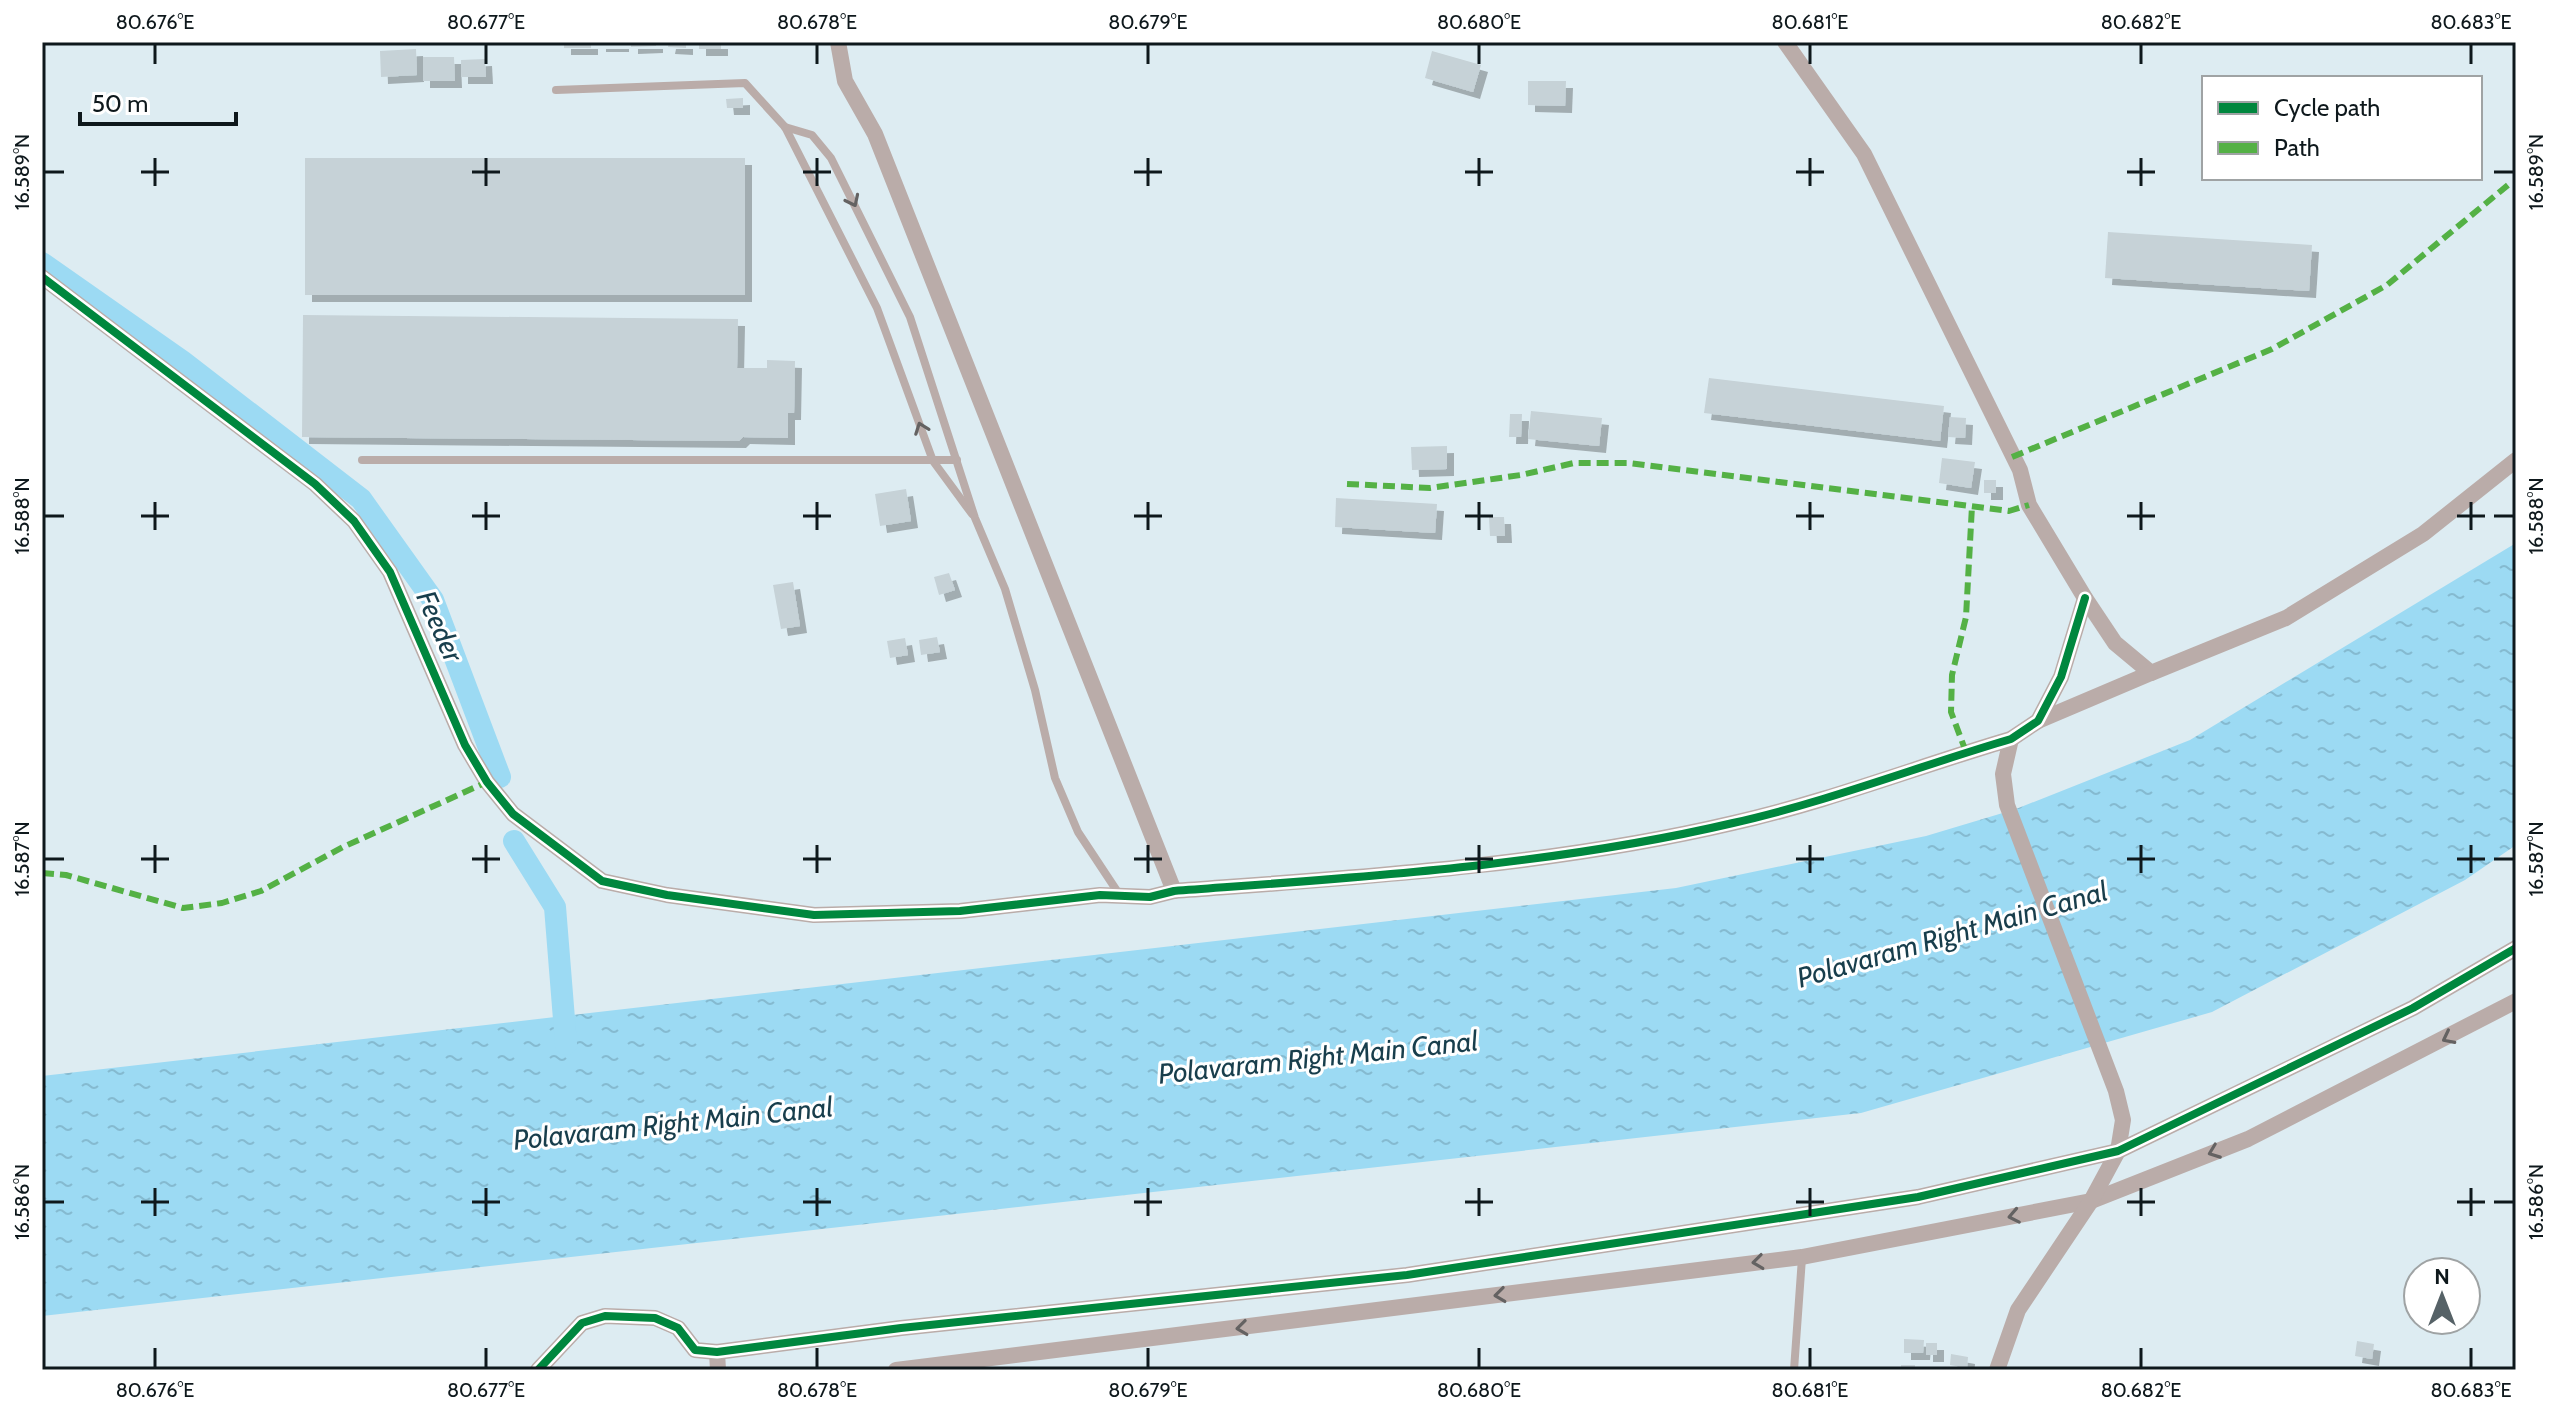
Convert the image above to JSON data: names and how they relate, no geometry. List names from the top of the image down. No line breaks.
{"water":["Feeder","Polavaram Right Main Canal"],"legend":["Cycle path","Path"],"scale_bar":"50 m","north":"top","coordinates":["80.676°E","80.677°E","80.678°E","80.679°E","80.680°E","80.681°E","80.682°E","80.683°E","16.589°N","16.588°N","16.587°N","16.586°N"]}
